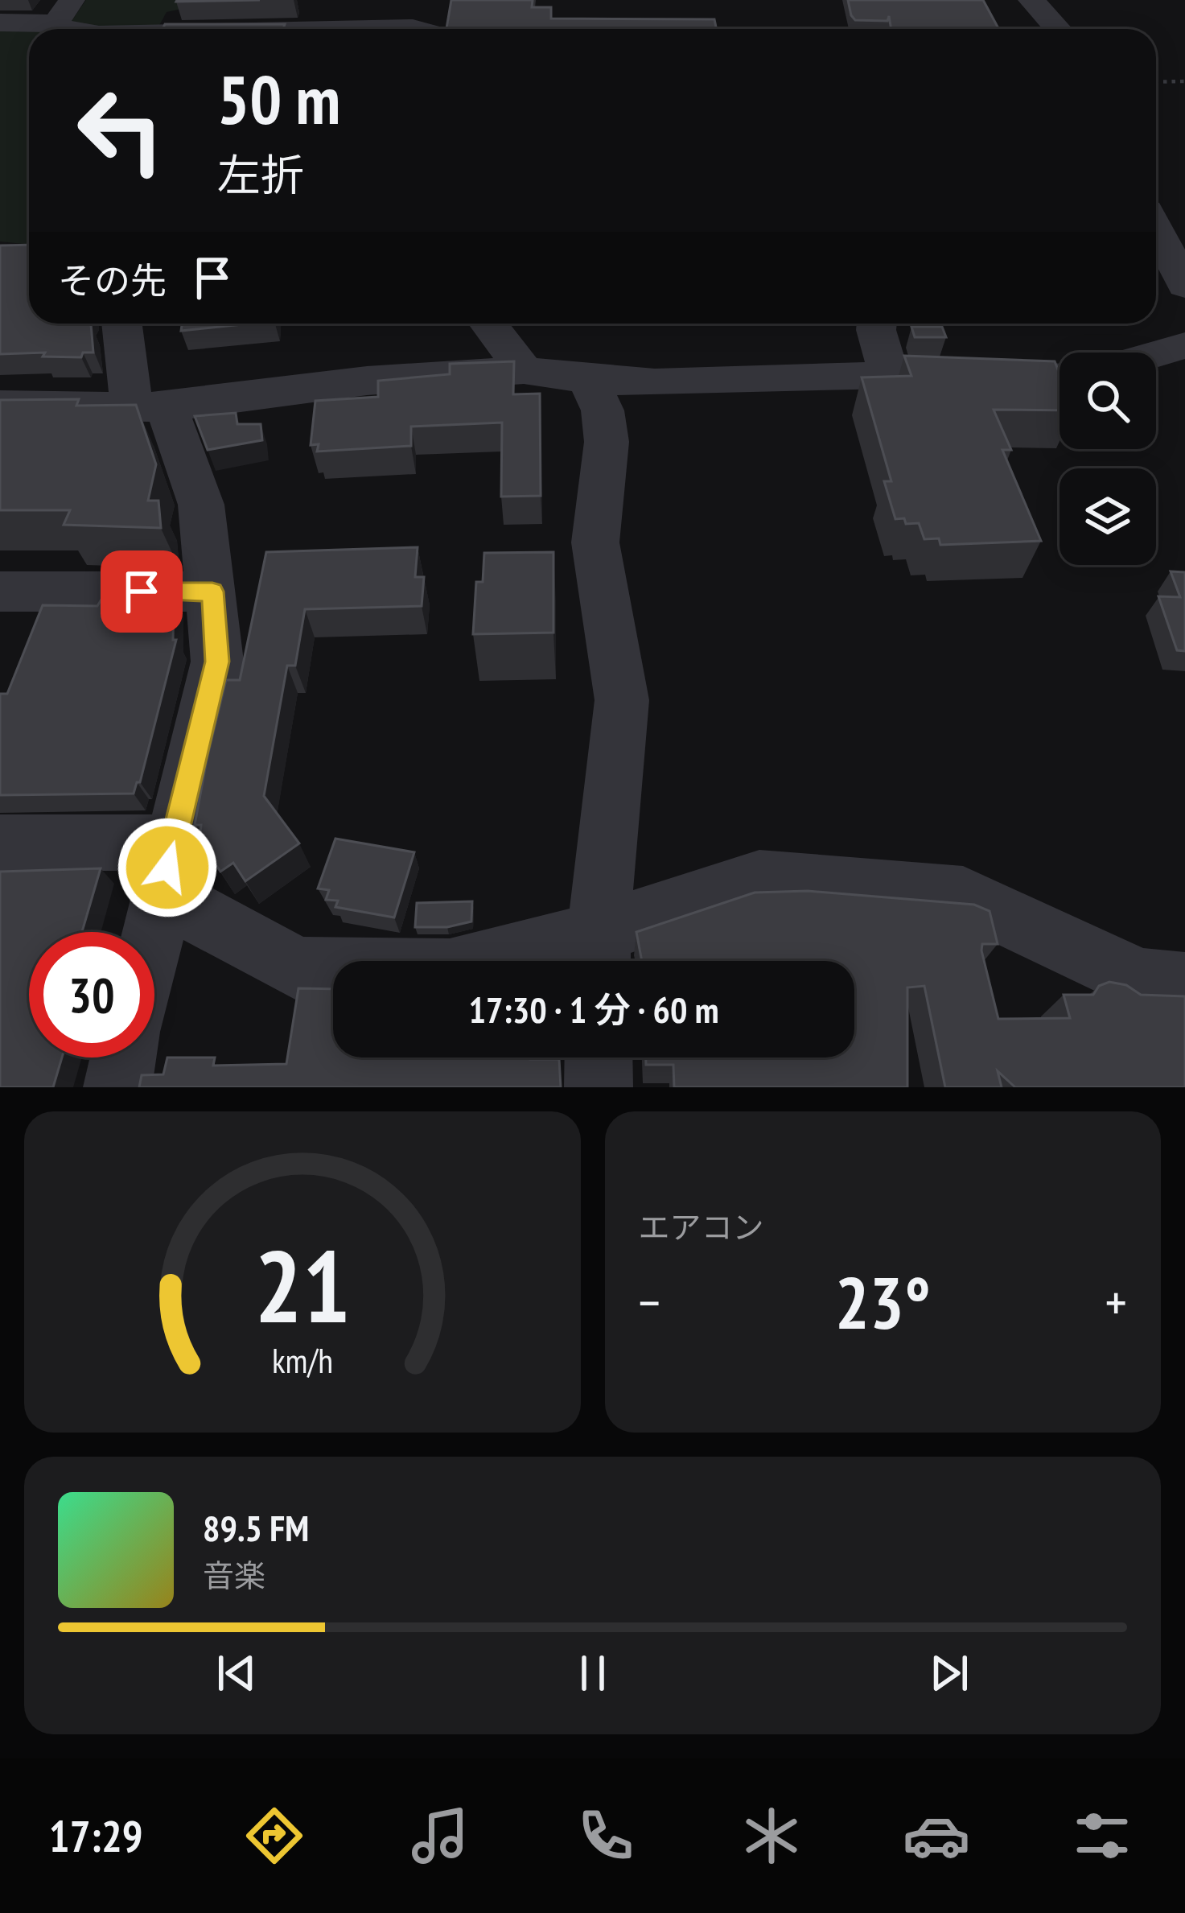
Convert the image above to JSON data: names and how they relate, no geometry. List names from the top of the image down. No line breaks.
{"page":{"turn":["50 m","左折"],"then":"その先","limit":"30","trip":"17:30 · 1 分 · 60 m","tile":"エアコン","heat":["−","23°","+"],"song":["89.5 FM","音楽"],"tabs":"17:29","gauge":["21","km/h"]}}
